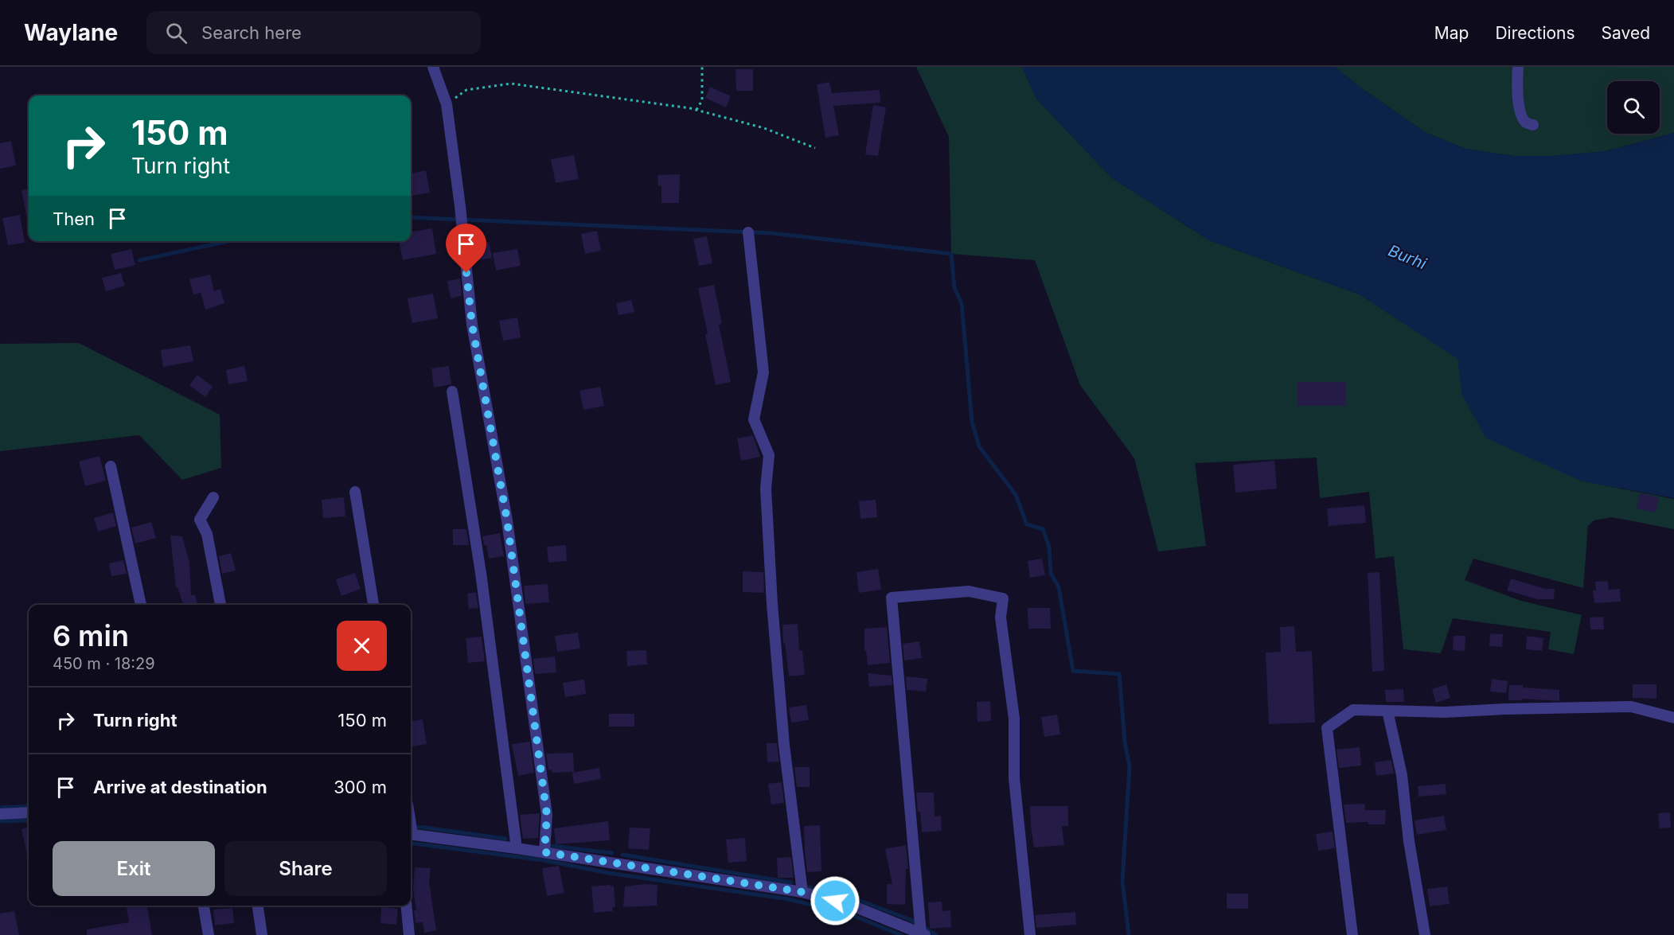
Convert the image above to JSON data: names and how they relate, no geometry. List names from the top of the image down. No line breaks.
{"water":["Burhi"],"page":{"header":"Waylane","search":"Search here","nav":["Map","Directions","Saved"],"turn":["150 m","Turn right"],"then":"Then","heading":["6 min","450 m · 18:29"],"list":[{"name":"Turn right","value":"150 m"},{"name":"Arrive at destination","value":"300 m"}],"buttons":["Exit","Share"]}}
